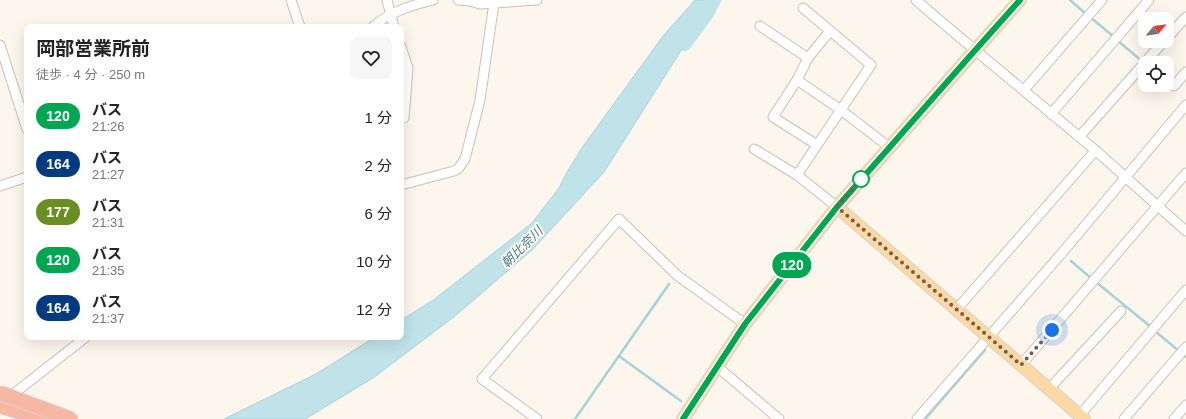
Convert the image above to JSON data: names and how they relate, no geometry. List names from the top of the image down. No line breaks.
{"water":["朝比奈川"],"lines":["bus line 120"],"north":"top right","page":{"on_map":"120","heading":["岡部営業所前","徒歩 · 4 分 · 250 m"],"list":[{"mark":"120","name":"バス","note":"21:26","value":"1 分"},{"mark":"164","name":"バス","note":"21:27","value":"2 分"},{"mark":"177","name":"バス","note":"21:31","value":"6 分"},{"mark":"120","name":"バス","note":"21:35","value":"10 分"},{"mark":"164","name":"バス","note":"21:37","value":"12 分"}]}}
